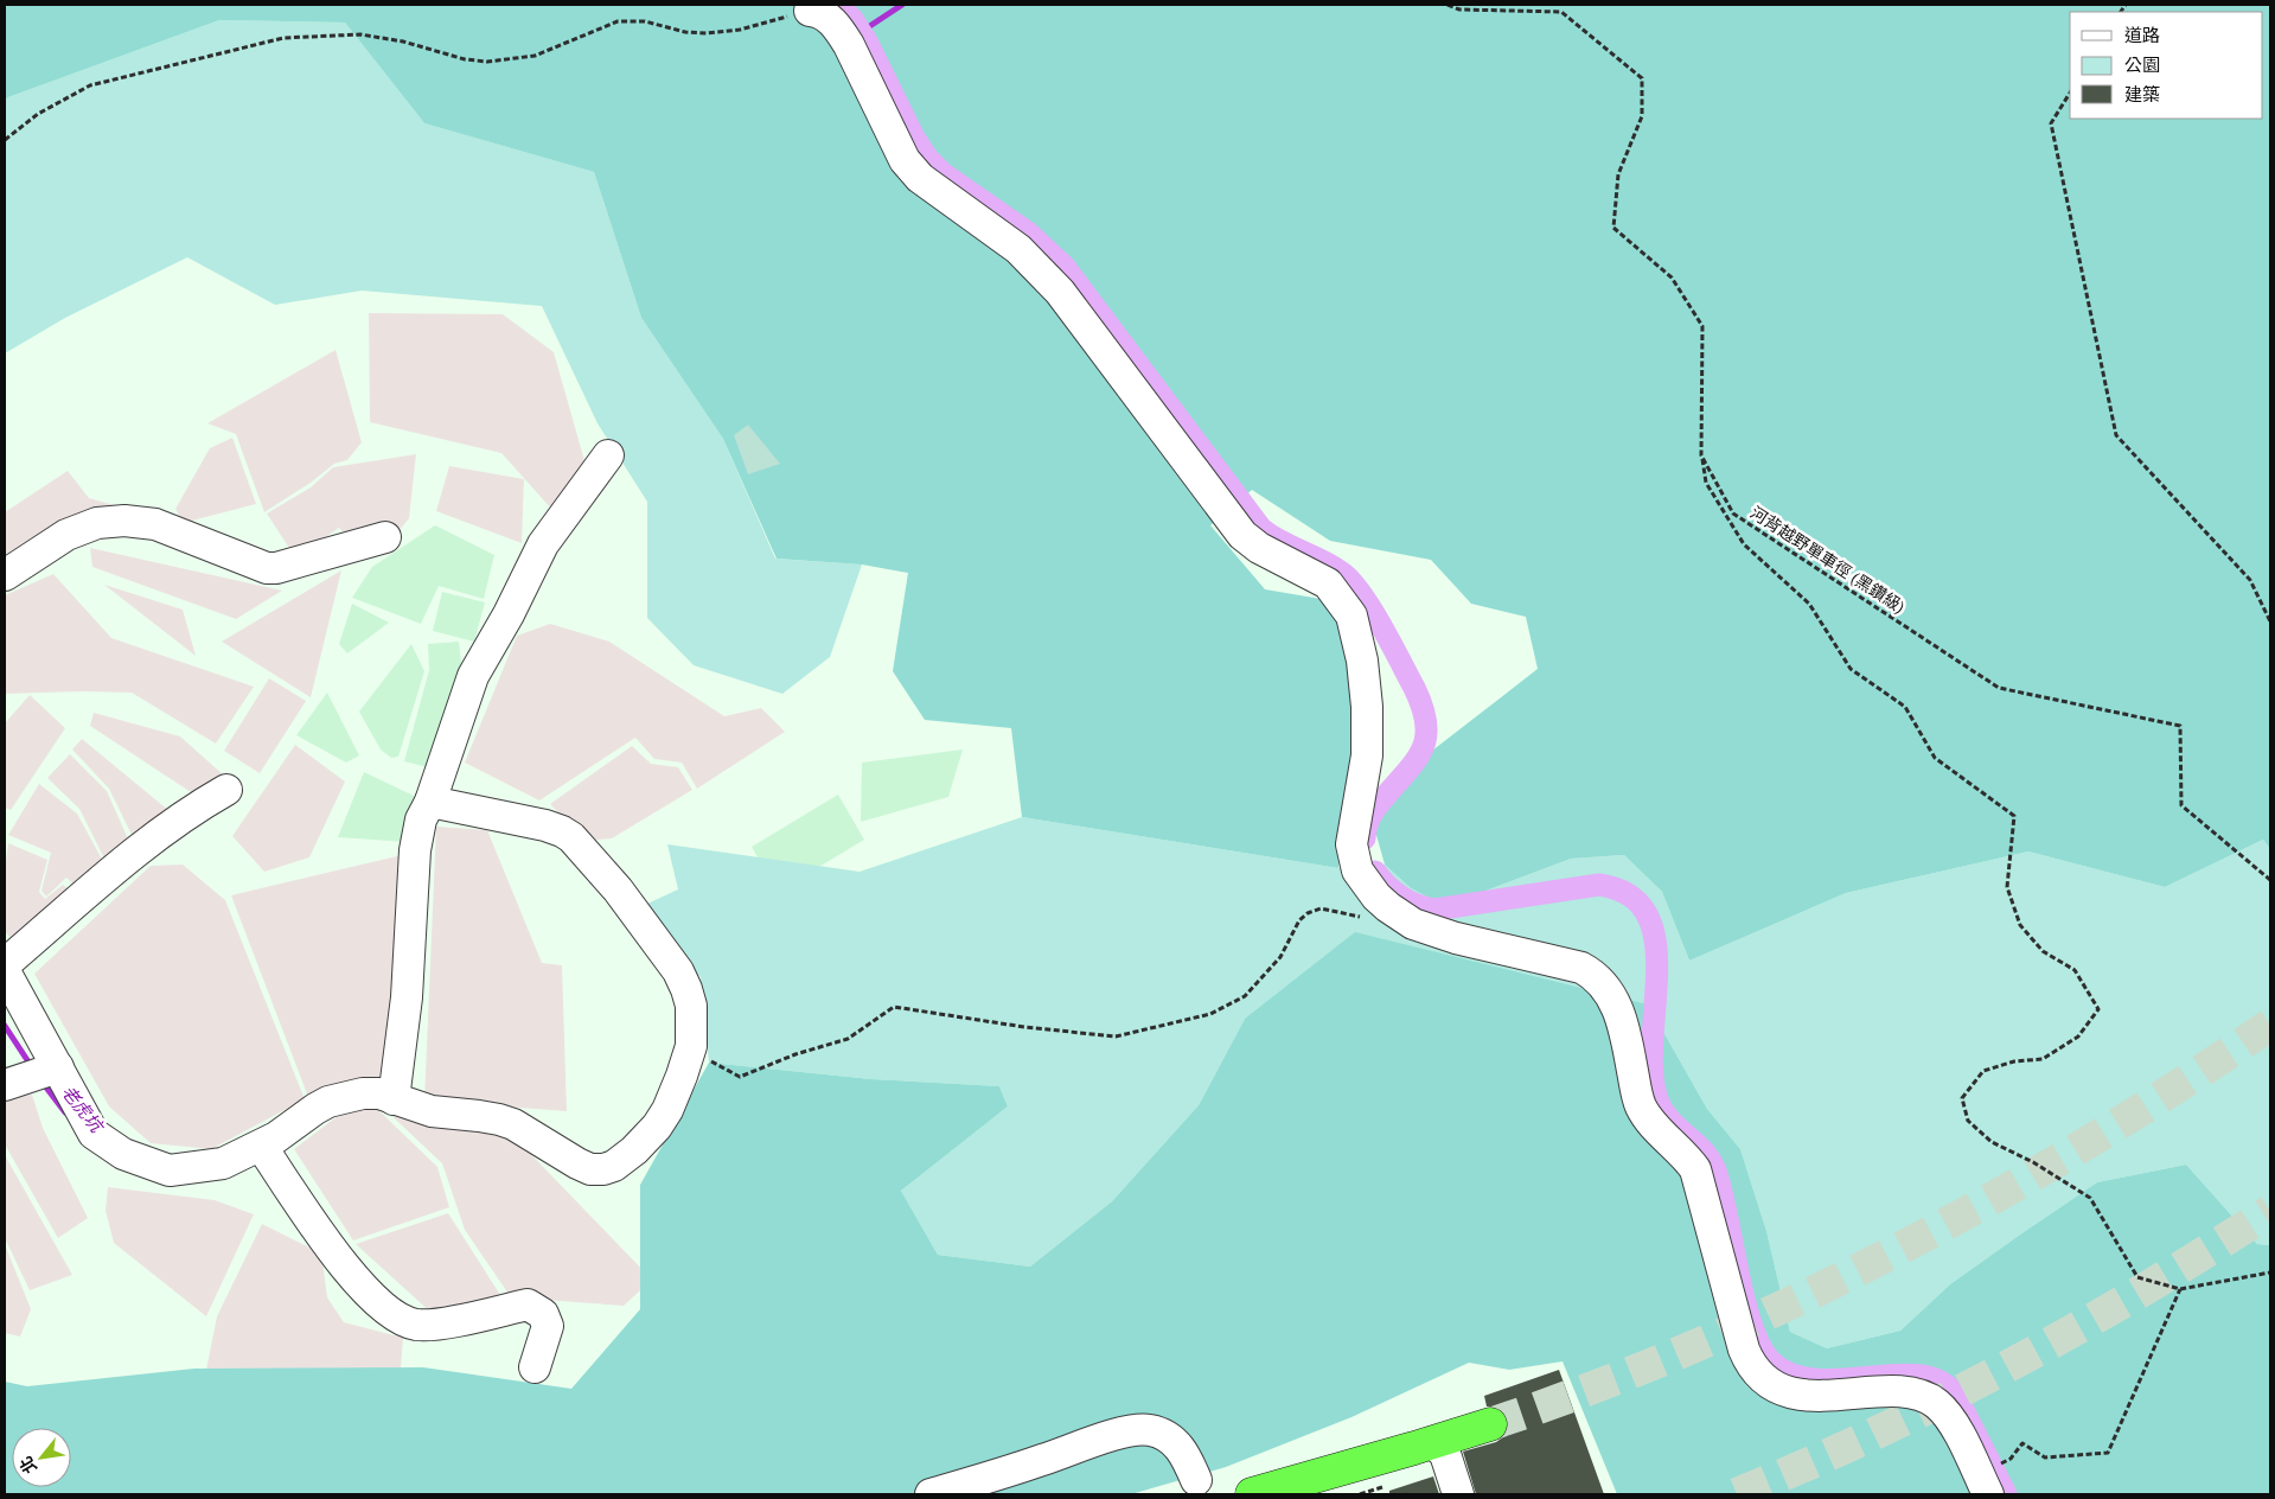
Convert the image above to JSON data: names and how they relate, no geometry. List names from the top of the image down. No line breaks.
{"streets":{"path":["河背越野單車徑 (黑鑽級)"]},"water":["老虎坑"],"legend":["道路","公園","建築"],"north":"bottom left"}
